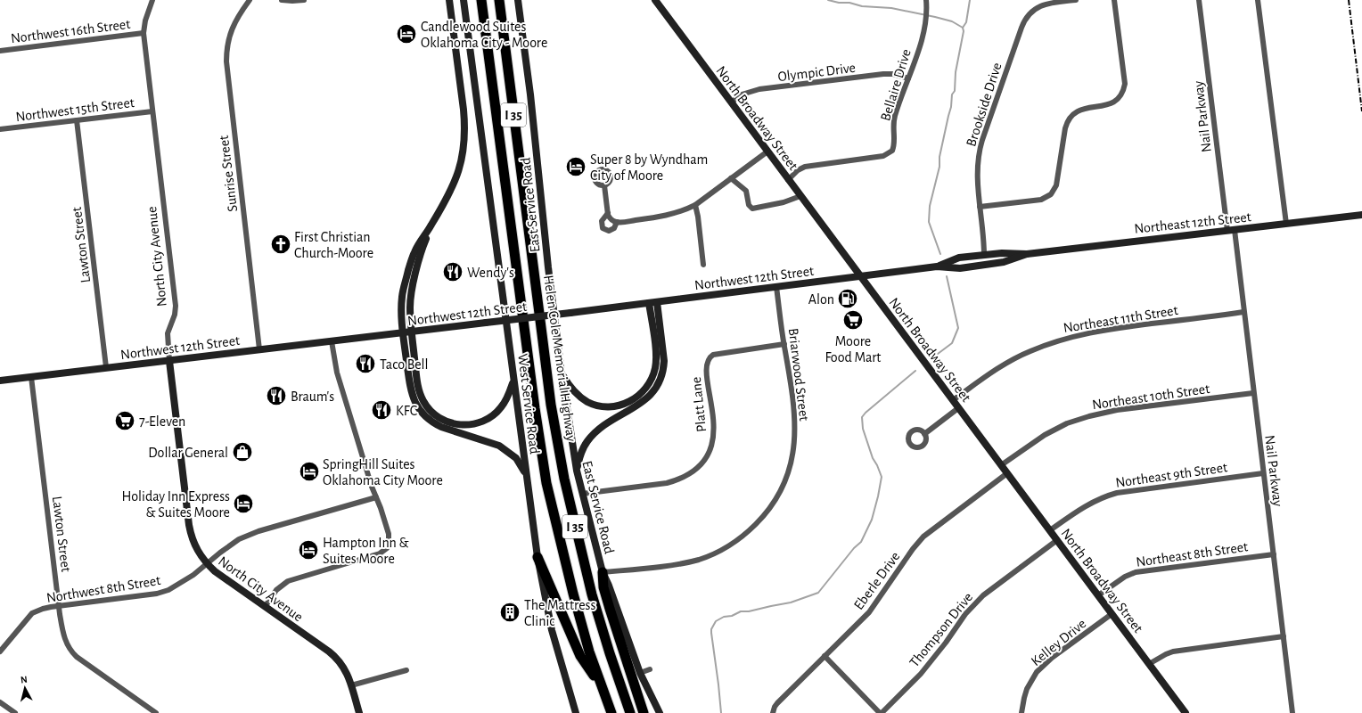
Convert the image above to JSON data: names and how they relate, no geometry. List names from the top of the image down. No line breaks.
{"streets":{"highway":["I 35","Helen Cole Memorial Highway"],"main road":["North Broadway Street","East Service Road","Northeast 12th Street","North City Avenue","Northwest 12th Street","West Service Road"],"street":["Northwest 16th Street","Olympic Drive","Bellaire Drive","Brookside Drive","Northwest 15th Street","Nail Parkway","Sunrise Street","Lawton Street","Northeast 11th Street","Briarwood Street","Northeast 10th Street","Platt Lane","Northeast 9th Street","Northeast 8th Street","Eberle Drive","Northwest 8th Street","Thompson Drive","Kelley Drive"]},"crossings":[["Northwest 16th Street","North City Avenue"],["Olympic Drive","Bellaire Drive"],["Olympic Drive","North Broadway Street"],["Bellaire Drive","North Broadway Street"],["Brookside Drive","Northeast 12th Street"],["Northwest 15th Street","Lawton Street"],["Northwest 15th Street","North City Avenue"],["Nail Parkway","Northeast 12th Street"],["Nail Parkway","Northeast 11th Street"],["Nail Parkway","Northeast 10th Street"],["Nail Parkway","Northeast 9th Street"],["Nail Parkway","Northeast 8th Street"],["North Broadway Street","Northwest 12th Street"],["North Broadway Street","Northeast 11th Street"],["North Broadway Street","Northeast 10th Street"],["North Broadway Street","Northeast 9th Street"],["North Broadway Street","Northeast 8th Street"],["North Broadway Street","Eberle Drive"],["North Broadway Street","Thompson Drive"],["North Broadway Street","Kelley Drive"],["Sunrise Street","Northwest 12th Street"],["East Service Road","Briarwood Street"],["East Service Road","Platt Lane"],["Northeast 12th Street","Northwest 12th Street"],["Lawton Street","Northwest 12th Street"],["Lawton Street","Northwest 8th Street"],["North City Avenue","Northwest 12th Street"],["North City Avenue","Northwest 8th Street"],["Northwest 12th Street","Briarwood Street"],["Briarwood Street","Platt Lane"]],"places":{"hotel":["Candlewood Suites Oklahoma City - Moore","Super 8 by Wyndham City of Moore","SpringHill Suites Oklahoma City Moore","Holiday Inn Express & Suites Moore","Hampton Inn & Suites Moore"],"church":["First Christian Church-Moore"],"restaurant":["Wendy's","Taco Bell","Braum's","KFC"],"fuel station":["Alon"],"supermarket":["Moore Food Mart","7-Eleven"],"shop":["Dollar General"],"building":["The Mattress Clinic"]},"north":"top"}
